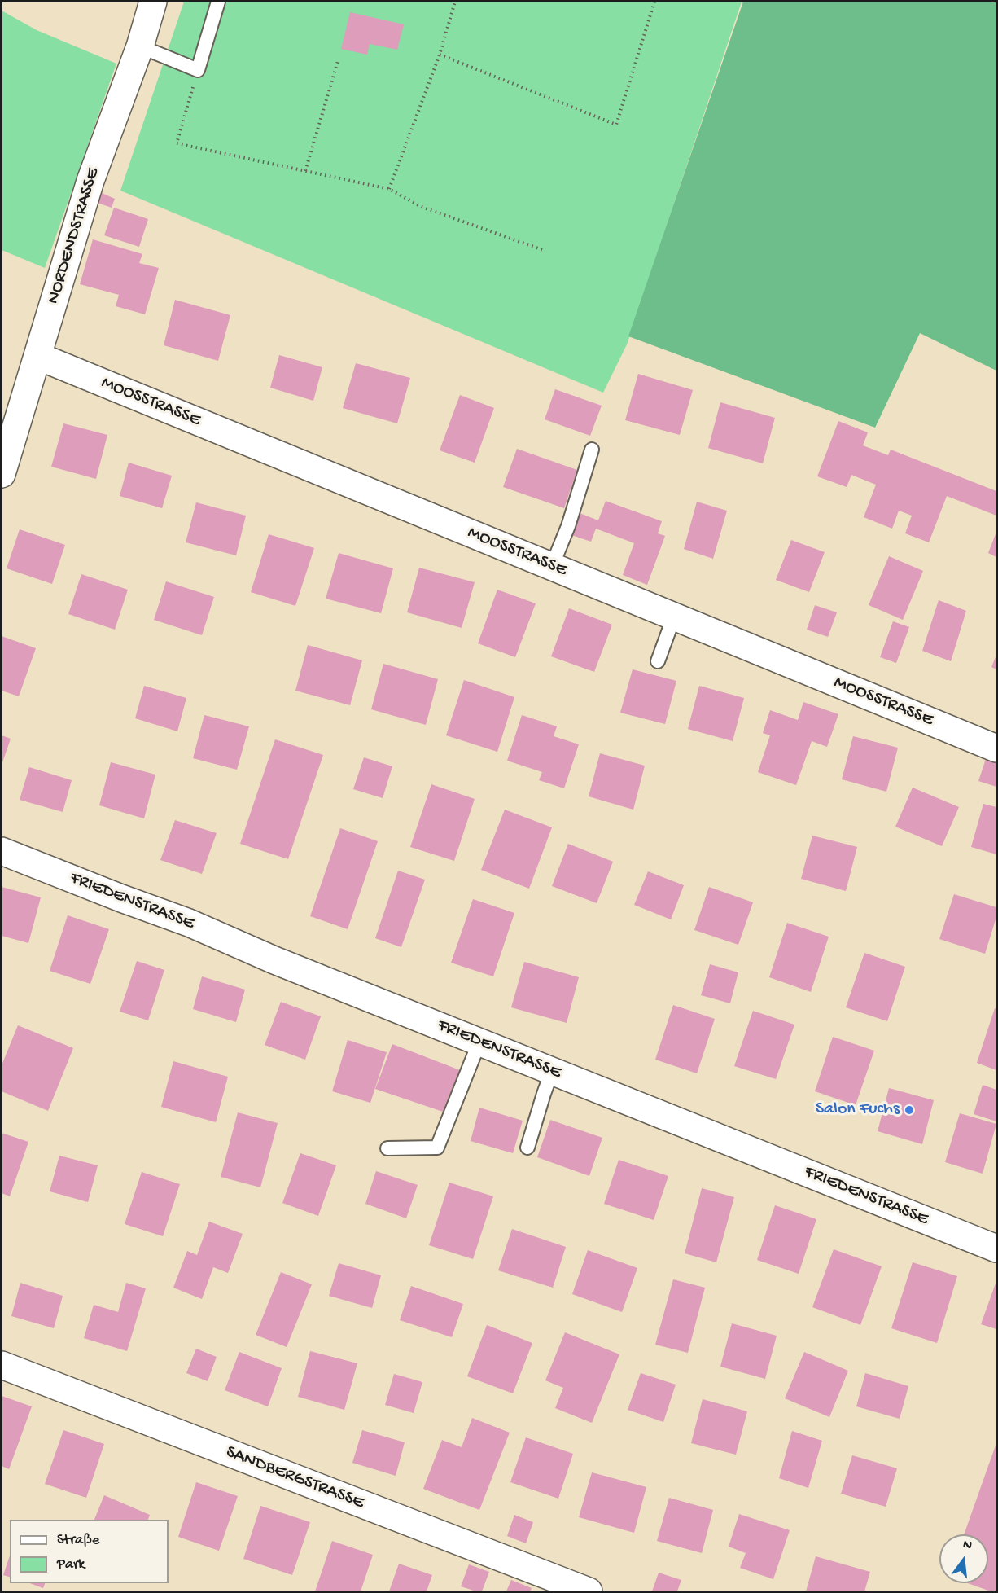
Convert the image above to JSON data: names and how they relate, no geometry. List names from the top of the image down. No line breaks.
{"streets":{"street":["NORDENDSTRASSE","MOOSSTRASSE","FRIEDENSTRASSE","SANDBERGSTRASSE"]},"crossings":[["NORDENDSTRASSE","MOOSSTRASSE"]],"places":["Salon Fuchs"],"legend":["Straße","Park"],"north":"top"}
